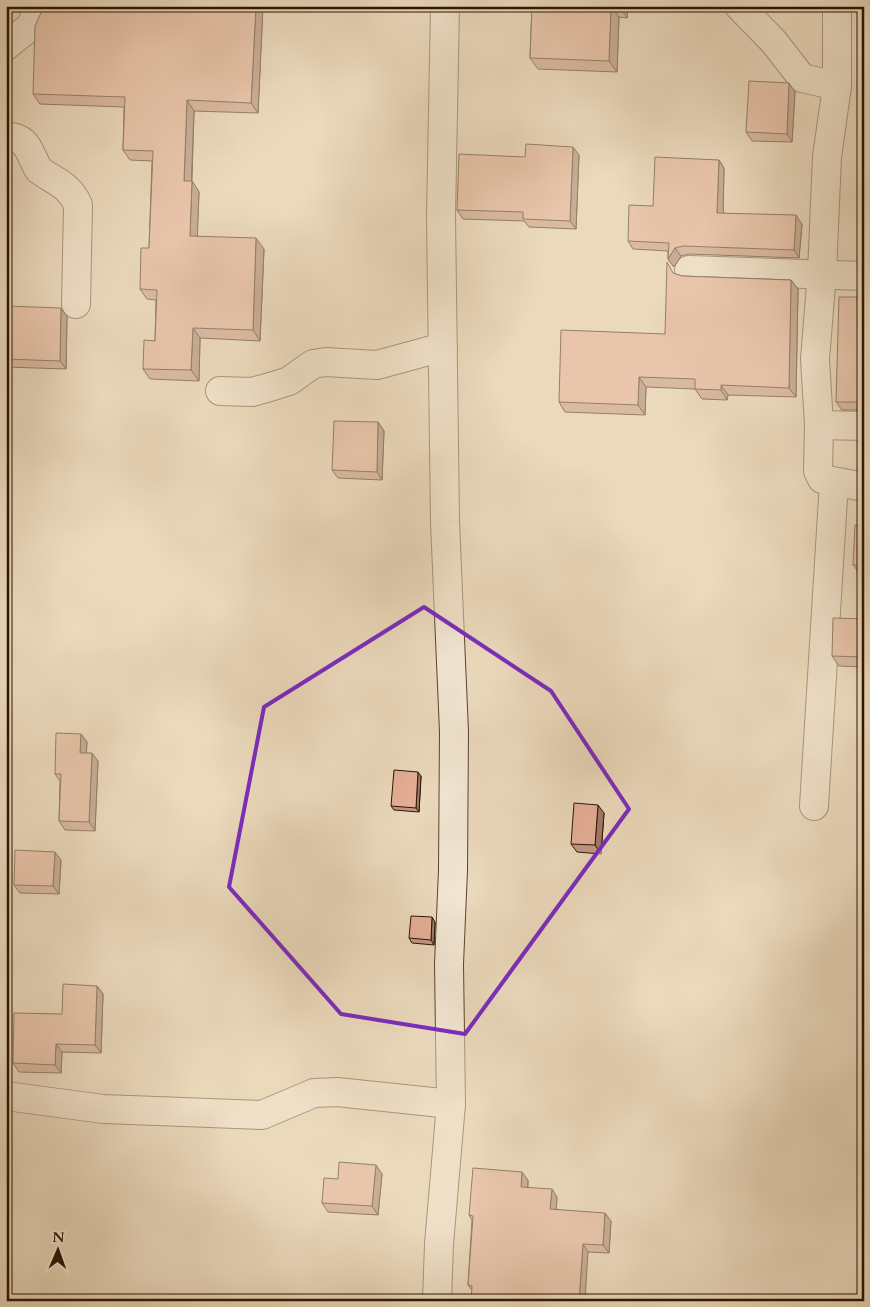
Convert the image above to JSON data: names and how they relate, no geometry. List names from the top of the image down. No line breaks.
{"north":"top"}
